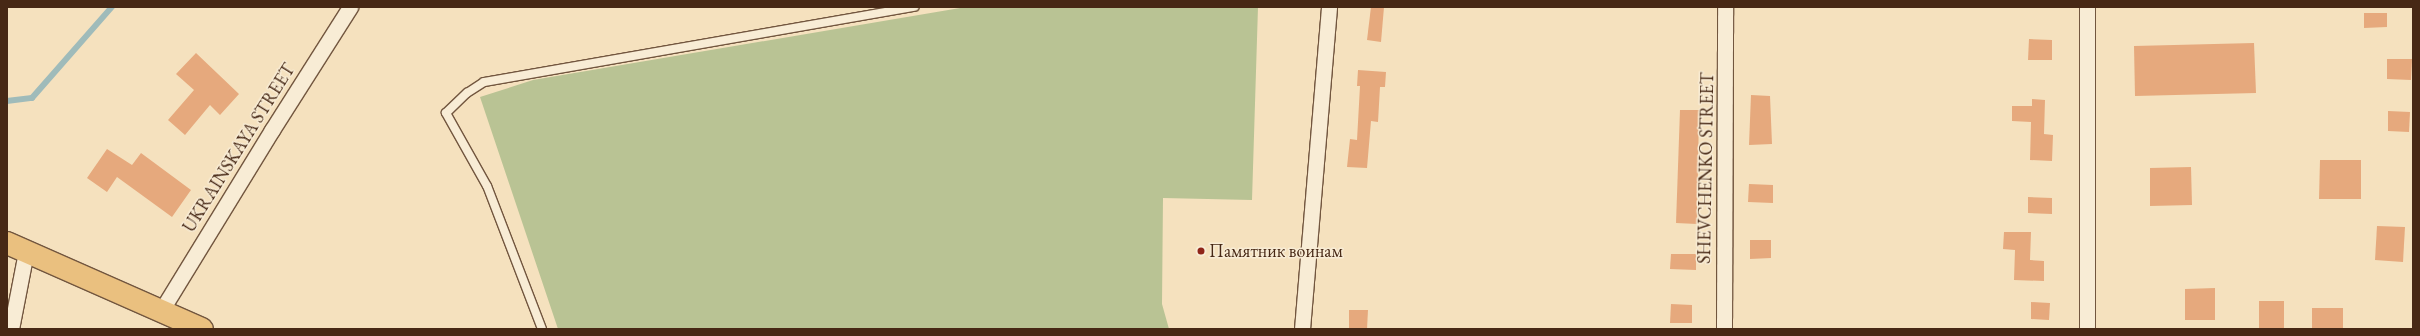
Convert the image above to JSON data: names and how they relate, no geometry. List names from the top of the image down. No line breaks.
{"streets":{"street":["UKRAINSKAYA STREET","SHEVCHENKO STREET"]},"places":["Памятник воинам"]}
